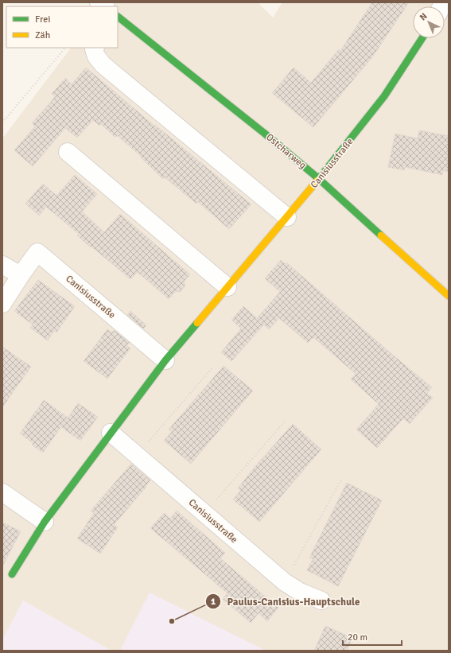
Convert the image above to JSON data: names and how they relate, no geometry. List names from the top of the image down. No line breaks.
{"streets":{"street":["Ostcharweg","Canisiusstraße"]},"crossings":[["Ostcharweg","Canisiusstraße"]],"places":["Paulus-Canisius-Hauptschule"],"legend":["Frei","Zäh"],"scale_bar":"20 m","north":"top left"}
